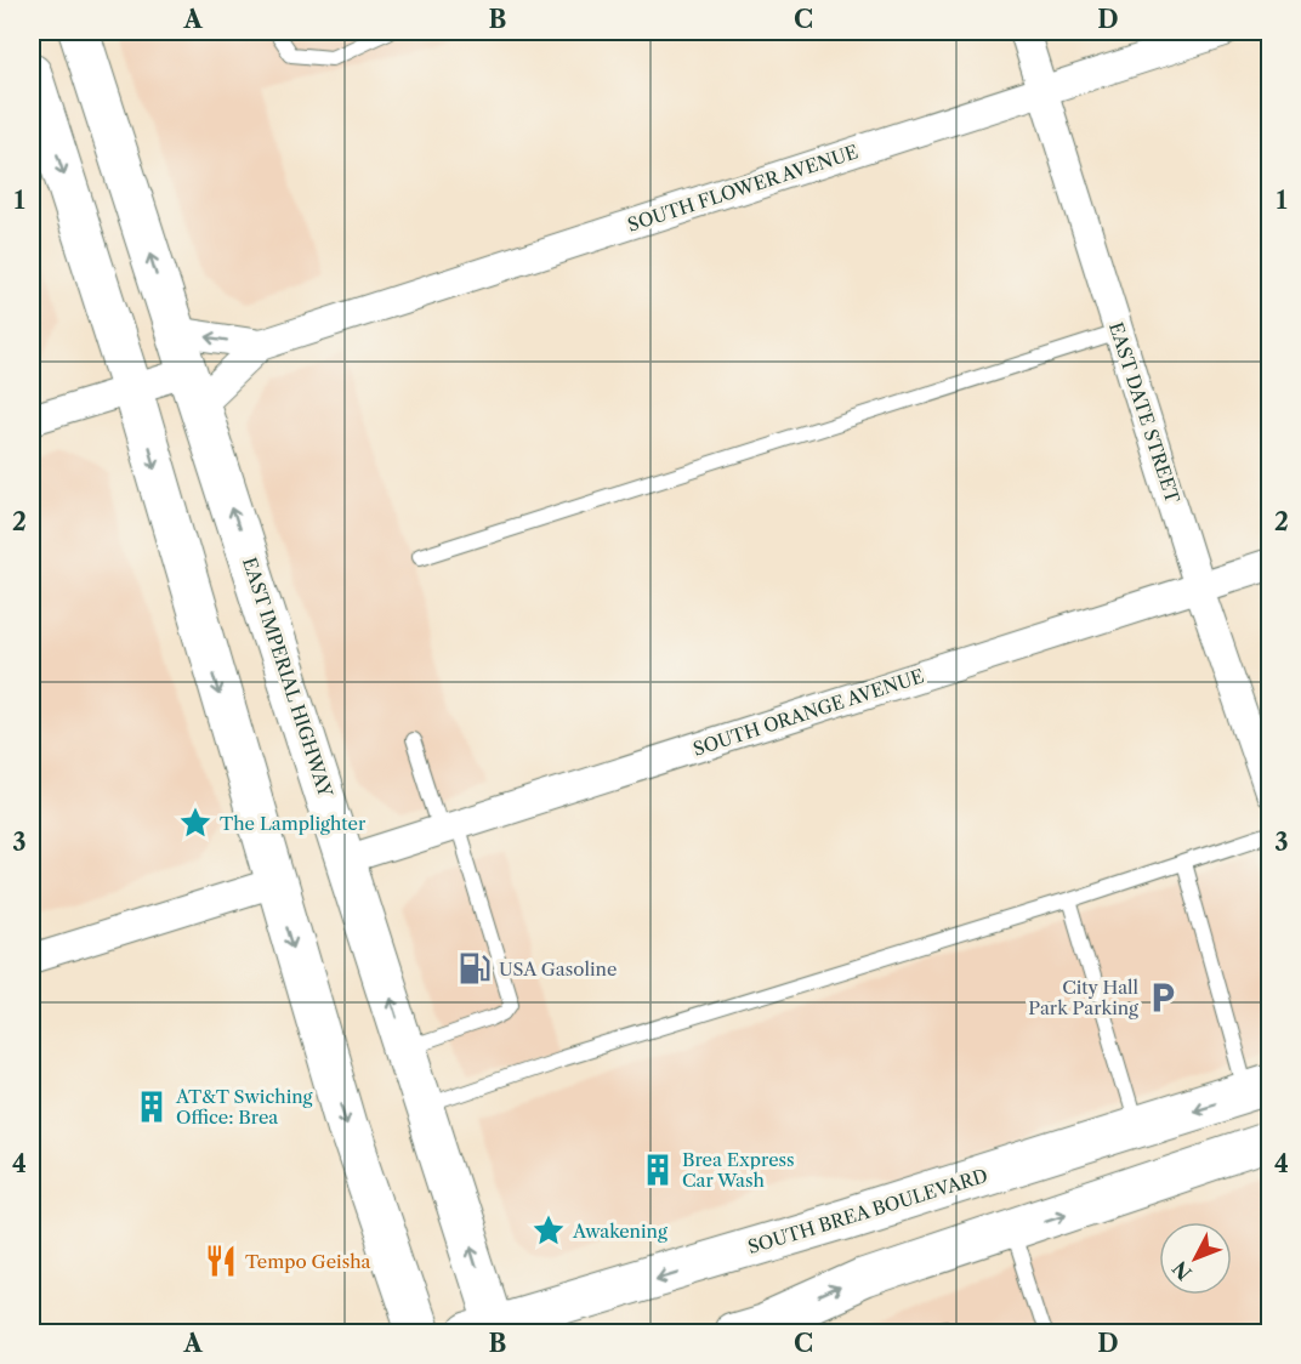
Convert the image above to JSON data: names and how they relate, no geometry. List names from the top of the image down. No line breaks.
{"streets":{"main road":["EAST IMPERIAL HIGHWAY","SOUTH BREA BOULEVARD"],"street":["SOUTH FLOWER AVENUE","EAST DATE STREET","SOUTH ORANGE AVENUE"]},"crossings":[["SOUTH FLOWER AVENUE","EAST DATE STREET"],["SOUTH FLOWER AVENUE","EAST IMPERIAL HIGHWAY"],["EAST DATE STREET","SOUTH ORANGE AVENUE"],["EAST IMPERIAL HIGHWAY","SOUTH ORANGE AVENUE"],["EAST IMPERIAL HIGHWAY","SOUTH BREA BOULEVARD"]],"places":{"place":["The Lamplighter","Awakening"],"fuel station":["USA Gasoline"],"parking":["City Hall Park Parking"],"building":["AT&T Swiching Office: Brea","Brea Express Car Wash"],"restaurant":["Tempo Geisha"]},"north":"bottom left","grid":{"columns":["A","B","C","D"],"rows":["1","2","3","4"]}}
